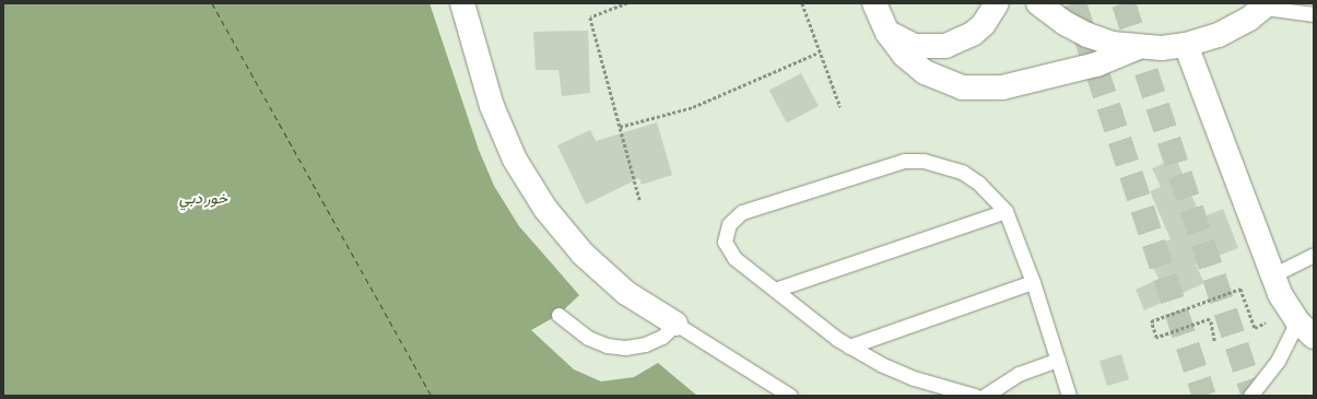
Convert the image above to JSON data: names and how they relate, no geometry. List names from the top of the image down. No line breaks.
{"water":["خور دبي"]}
